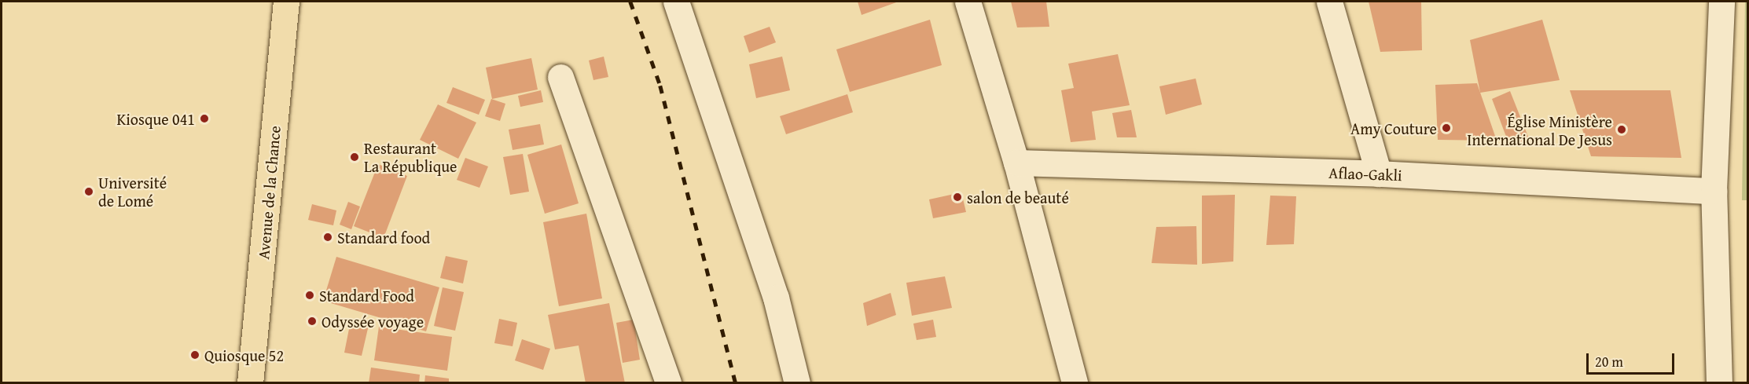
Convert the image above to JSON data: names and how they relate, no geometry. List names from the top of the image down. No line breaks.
{"streets":{"main road":["Avenue de la Chance"],"street":["Aflao-Gakli"]},"places":["Kiosque 041","Amy Couture","Église Ministère International De Jesus","Restaurant La République","Université de Lomé","salon de beauté","Standard food","Standard Food","Odyssée voyage","Quiosque 52"],"scale_bar":"20 m"}
